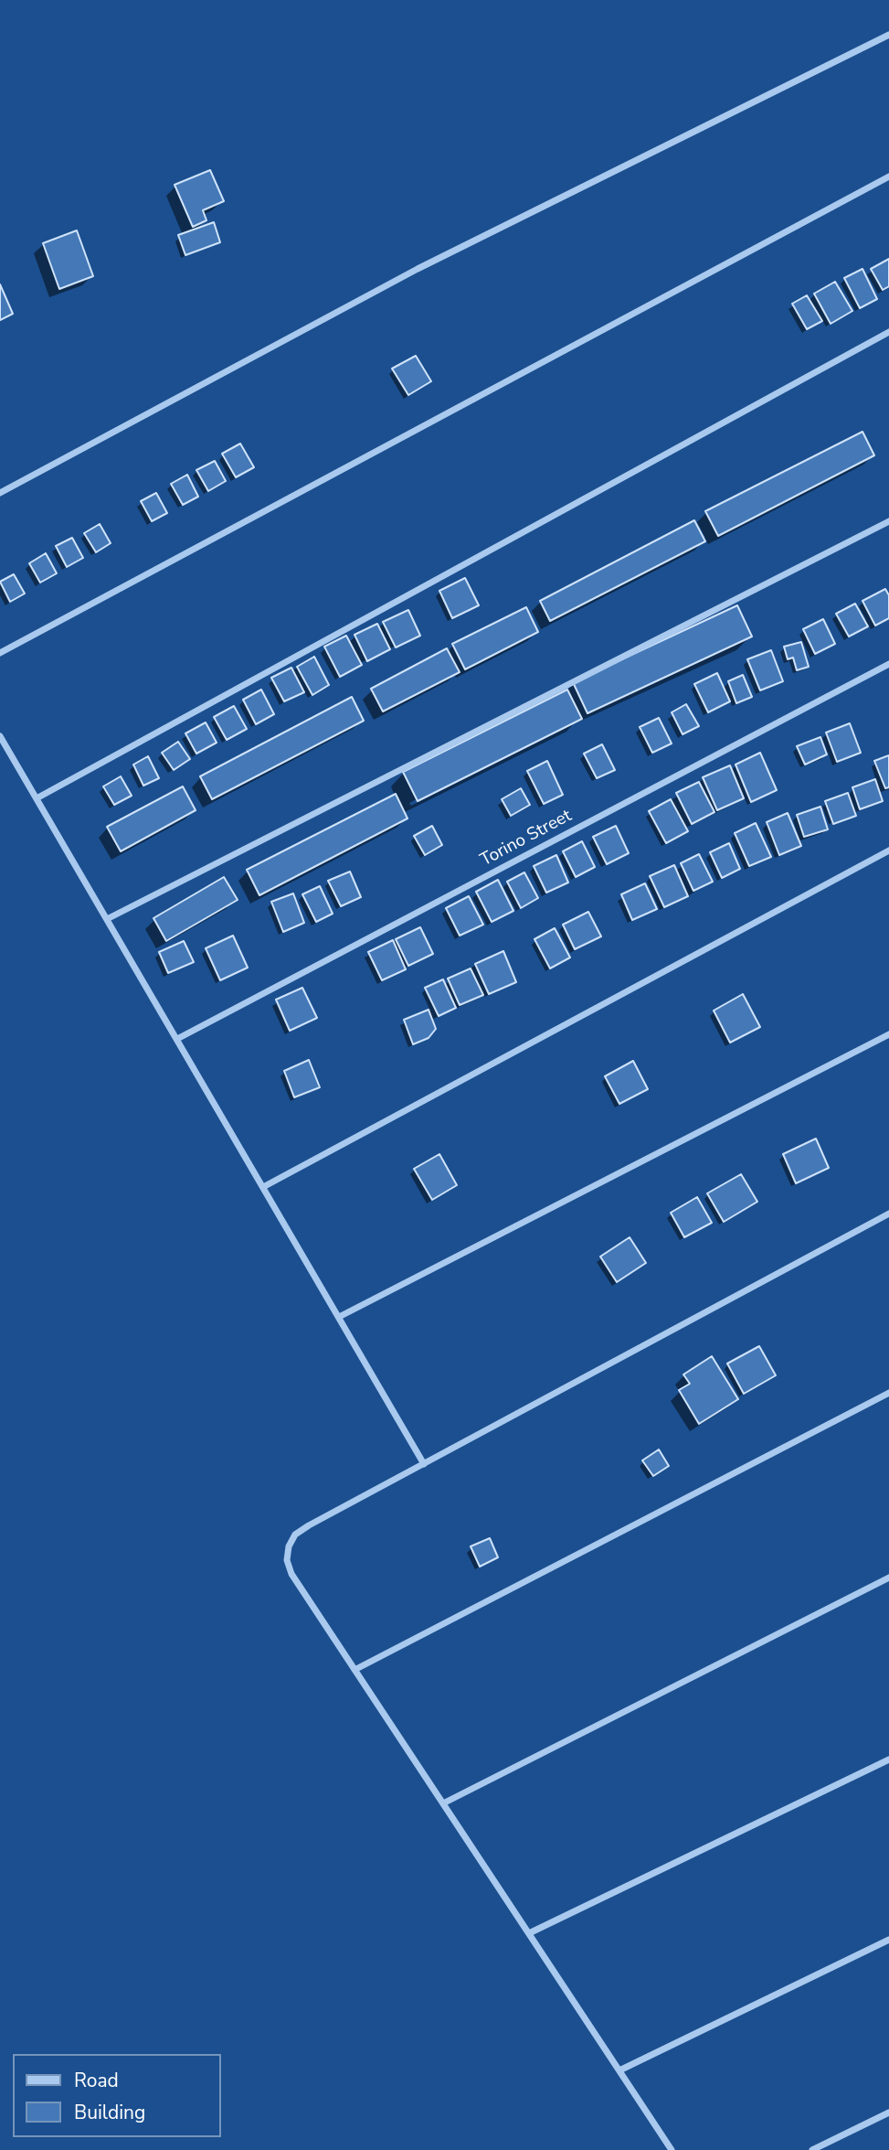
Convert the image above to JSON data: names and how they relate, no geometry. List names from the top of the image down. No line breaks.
{"streets":{"street":["Torino Street"]},"legend":["Road","Building"]}
